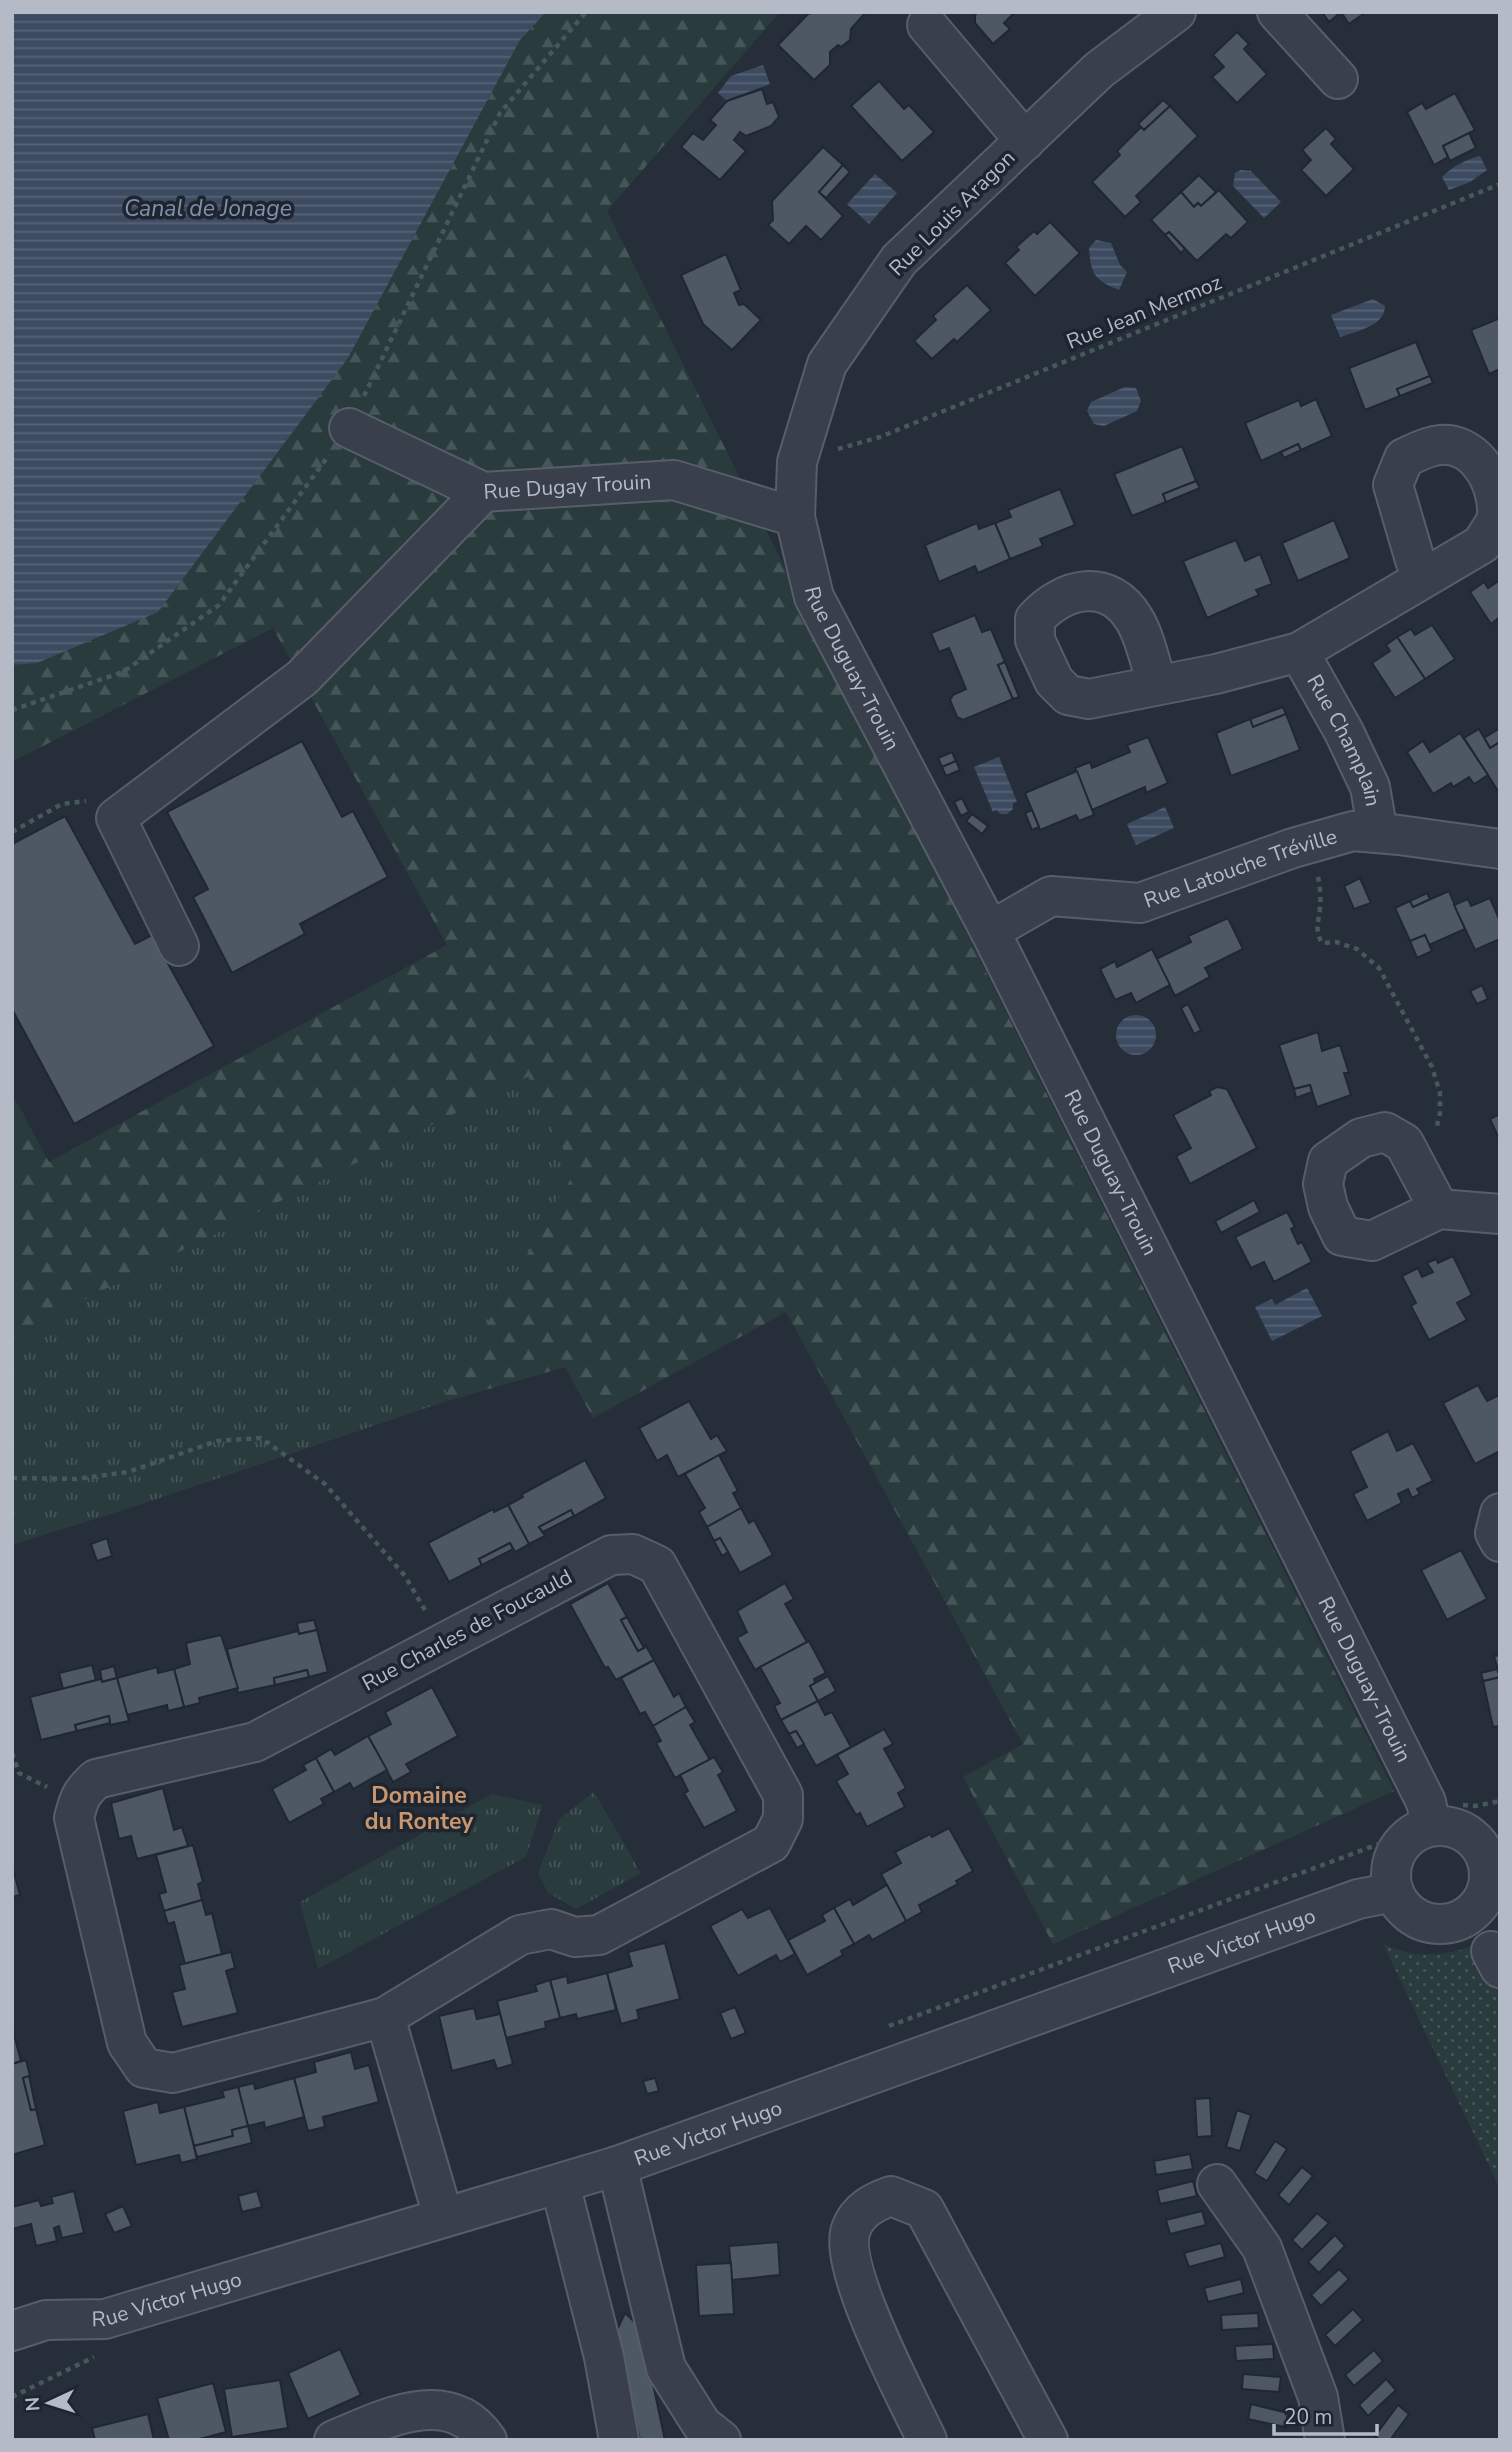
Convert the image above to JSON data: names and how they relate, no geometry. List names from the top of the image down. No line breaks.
{"streets":{"street":["Rue Louis Aragon","Rue Dugay Trouin","Rue Duguay-Trouin","Rue Champlain","Rue Latouche Tréville","Rue Charles de Foucauld","Rue Victor Hugo"],"path":["Rue Jean Mermoz"]},"crossings":[["Rue Louis Aragon","Rue Jean Mermoz"],["Rue Louis Aragon","Rue Dugay Trouin"],["Rue Louis Aragon","Rue Duguay-Trouin"],["Rue Dugay Trouin","Rue Duguay-Trouin"],["Rue Duguay-Trouin","Rue Latouche Tréville"],["Rue Duguay-Trouin","Rue Victor Hugo"],["Rue Champlain","Rue Latouche Tréville"]],"districts":["Domaine du Rontey"],"water":["Canal de Jonage"],"scale_bar":"20 m","north":"left"}
